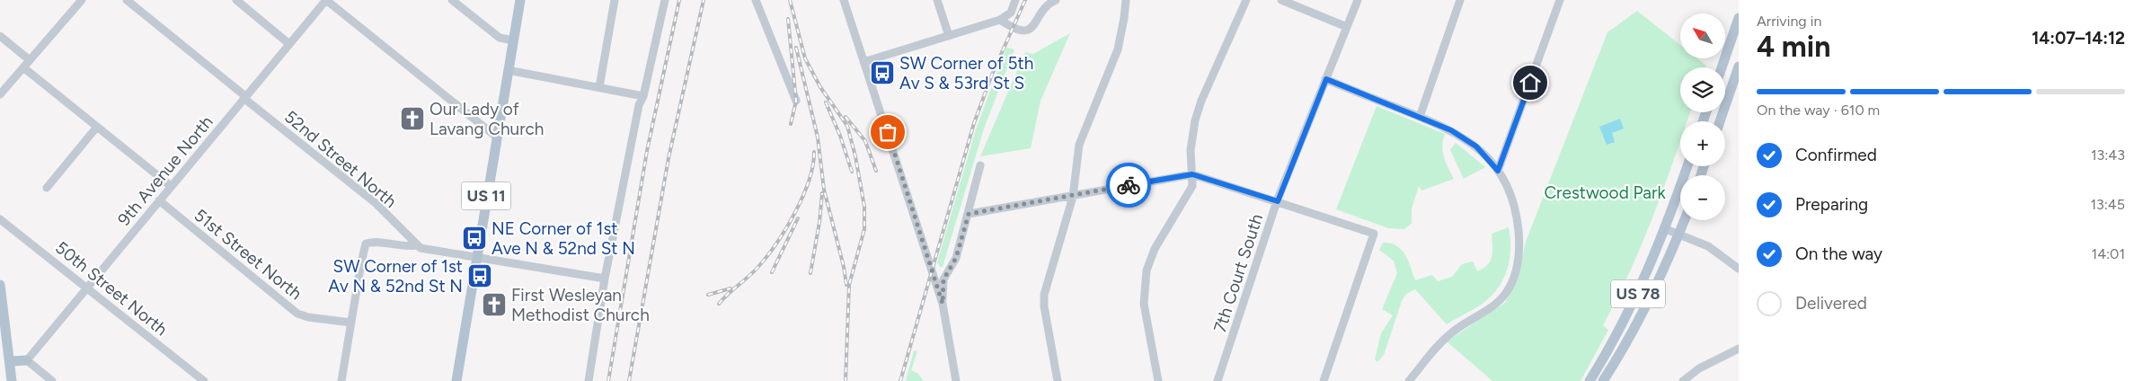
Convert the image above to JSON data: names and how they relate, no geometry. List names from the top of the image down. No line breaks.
{"streets":{"main road":["US 11","US 78"],"street":["52nd Street North","9th Avenue North","51st Street North","7th Court South","50th Street North"]},"crossings":[["52nd Street North","9th Avenue North"],["9th Avenue North","51st Street North"],["9th Avenue North","50th Street North"]],"parks":["Crestwood Park"],"places":{"bus stop":["SW Corner of 5th Av S & 53rd St S","NE Corner of 1st Ave N & 52nd St N","SW Corner of 1st Av N & 52nd St N"],"church":["Our Lady of Lavang Church","First Wesleyan Methodist Church"]},"north":"top left","page":{"heading":["4 min","Arriving in","14:07–14:12"],"map_buttons":["+","−"],"bar":"On the way · 610 m","list":[["Confirmed","13:43"],["Preparing","13:45"],["On the way","14:01"],"Delivered"]}}
